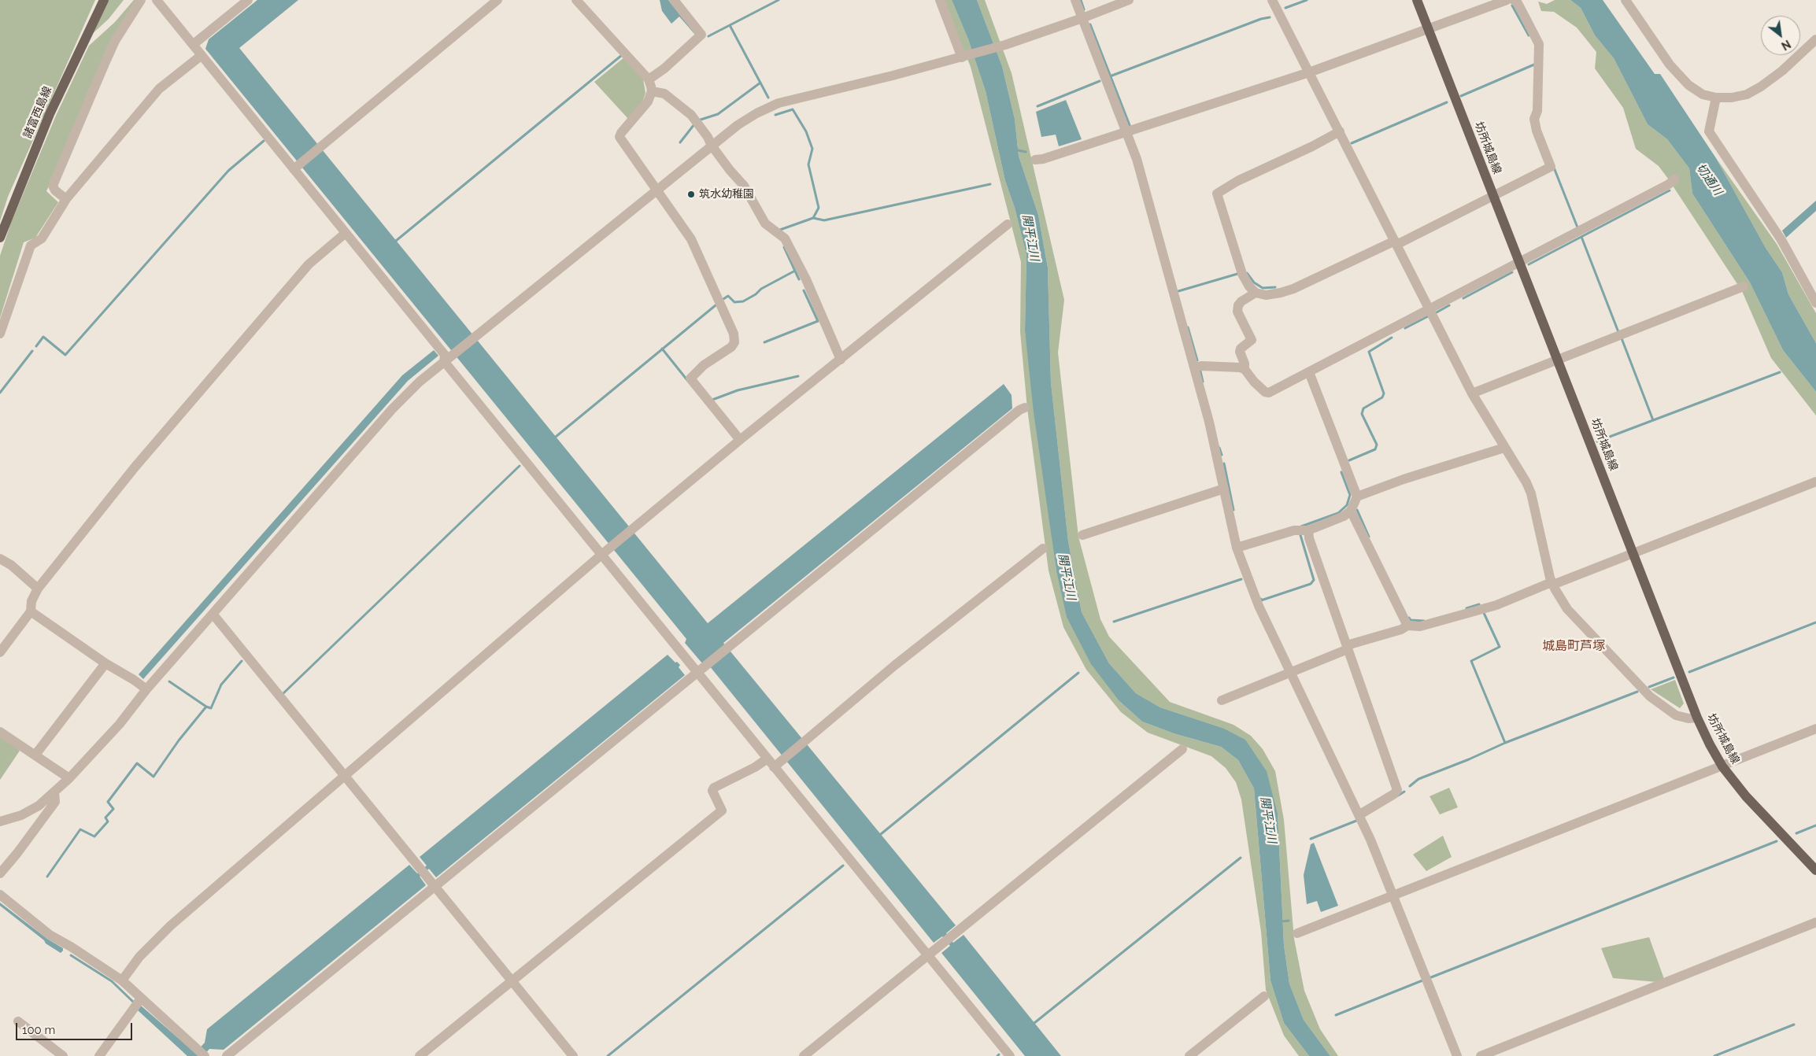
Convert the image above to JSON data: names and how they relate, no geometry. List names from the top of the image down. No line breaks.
{"streets":{"main road":["諸富西島線","坊所城島線"]},"districts":["城島町芦塚"],"water":["切通川","開平江川"],"places":["筑水幼稚園"],"scale_bar":"100 m","north":"bottom right"}
